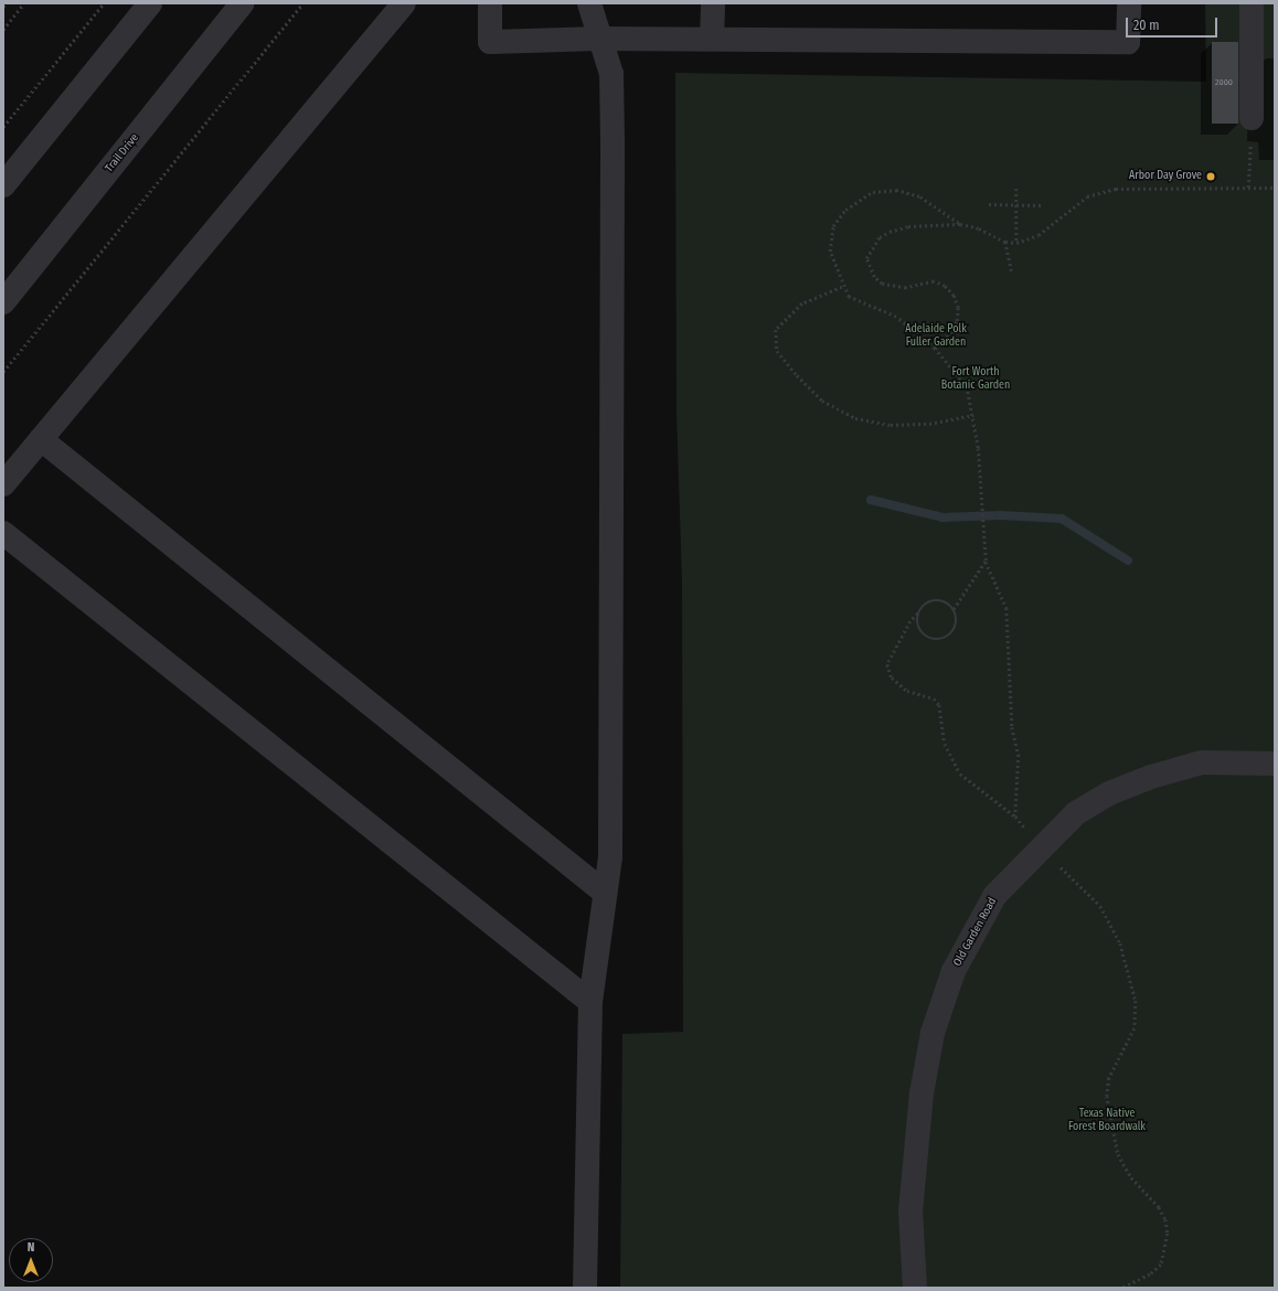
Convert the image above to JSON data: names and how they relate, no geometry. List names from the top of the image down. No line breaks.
{"streets":{"street":["Trail Drive","Old Garden Road"]},"parks":["Adelaide Polk Fuller Garden","Fort Worth Botanic Garden","Texas Native Forest Boardwalk"],"places":["Arbor Day Grove"],"house_numbers":["2000"],"scale_bar":"20 m","north":"top"}
